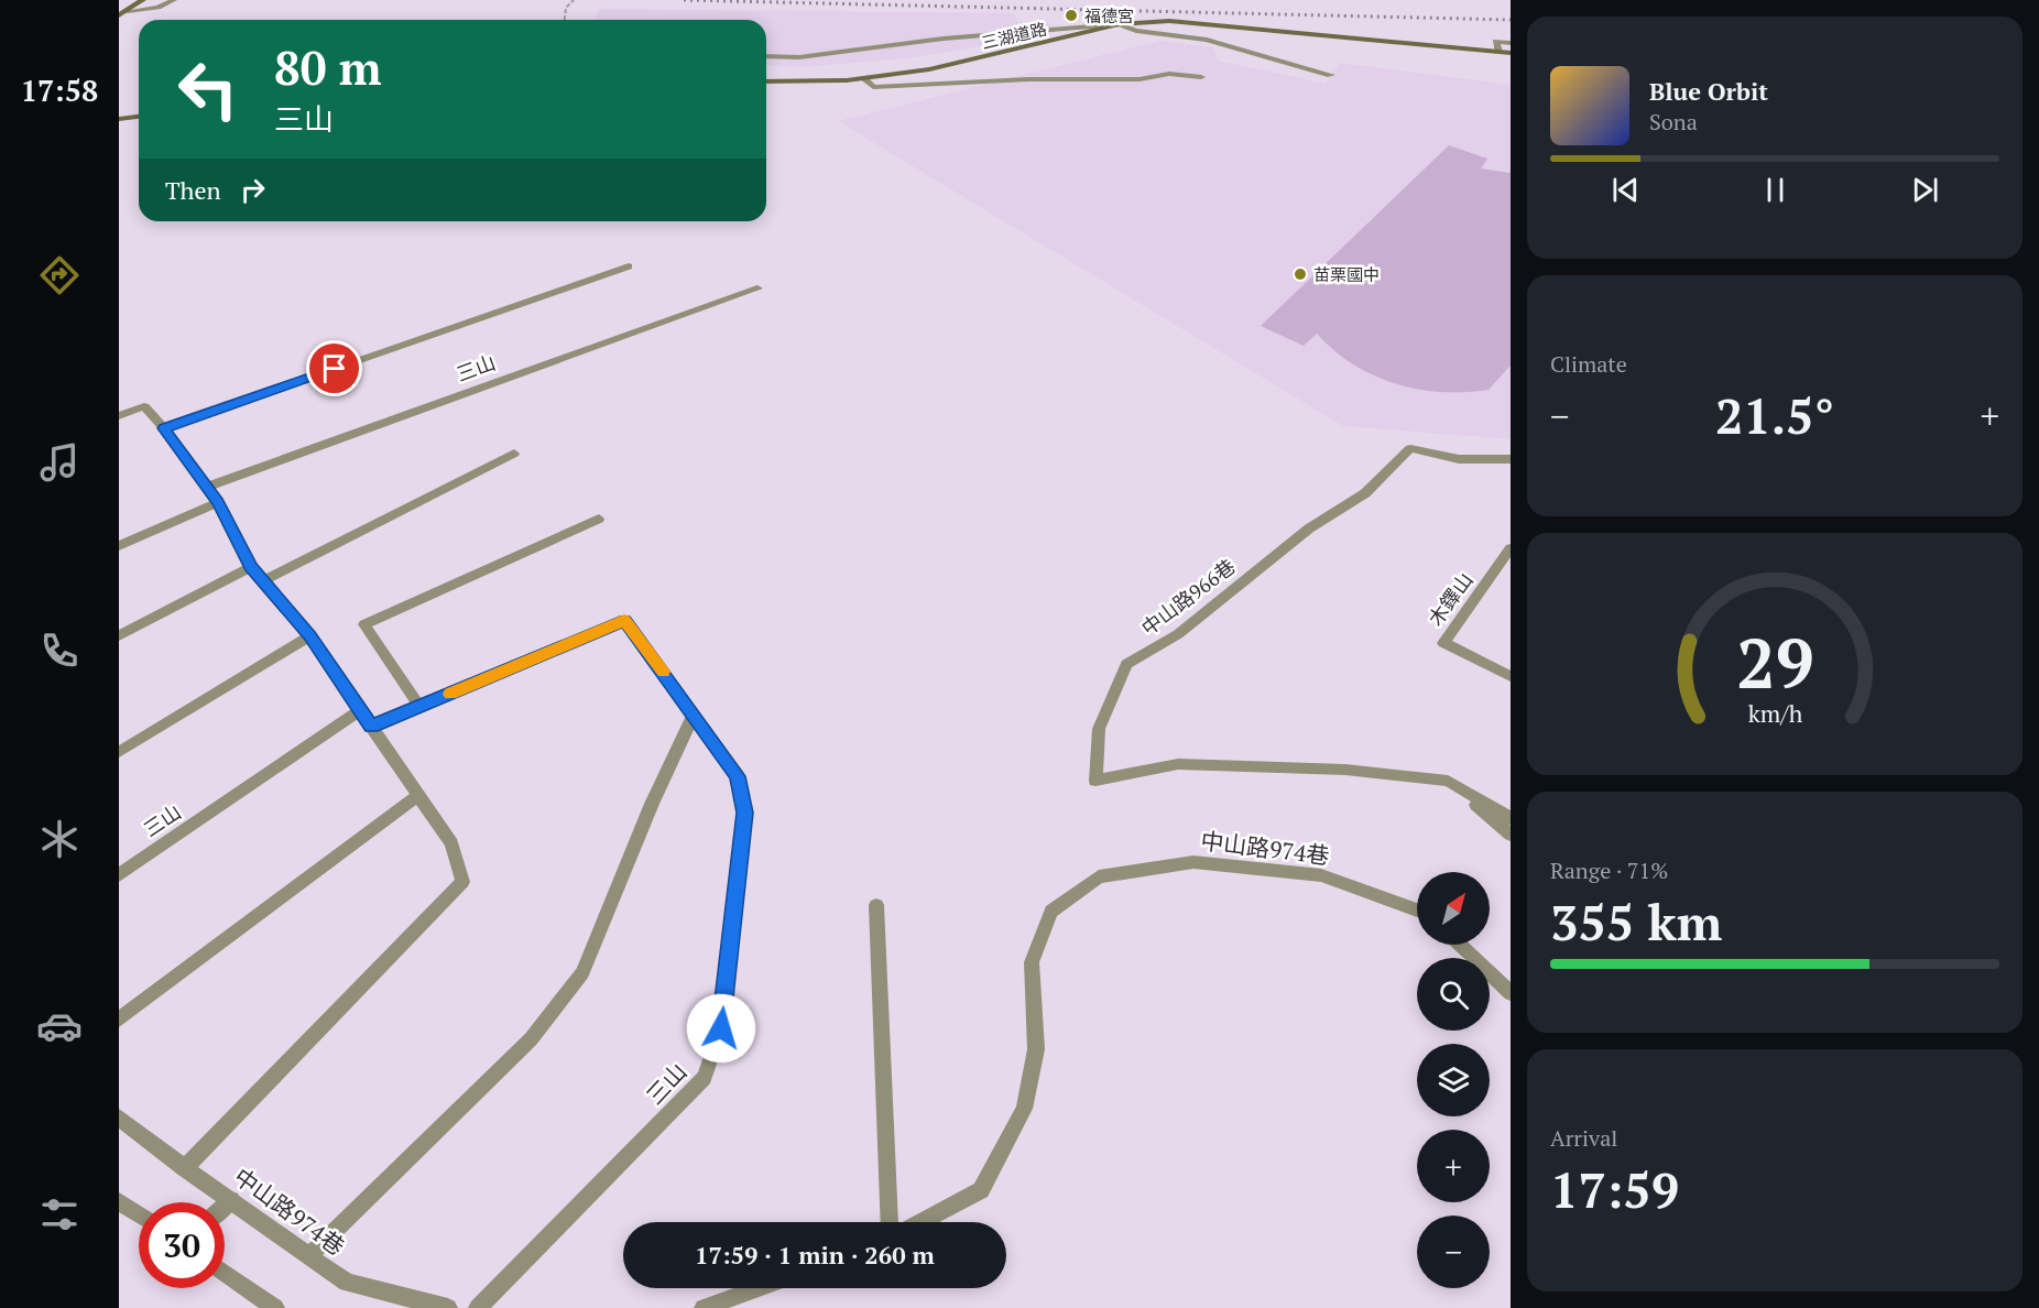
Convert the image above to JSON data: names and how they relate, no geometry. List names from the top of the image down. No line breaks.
{"streets":{"street":["三湖道路","三山","中山路966巷","木鐸山","中山路974巷"]},"places":["福德宮","苗栗國中"],"north":"top right","page":{"tabs":"17:58","turn":["80 m","三山"],"song":["Blue Orbit","Sona"],"then":"Then","tile":["Climate",["Range · 71%","355 km"],["Arrival","17:59"]],"heat":["−","21.5°","+"],"map_buttons":["+","−"],"limit":"30","trip":"17:59 · 1 min · 260 m","gauge":["29","km/h"]}}
